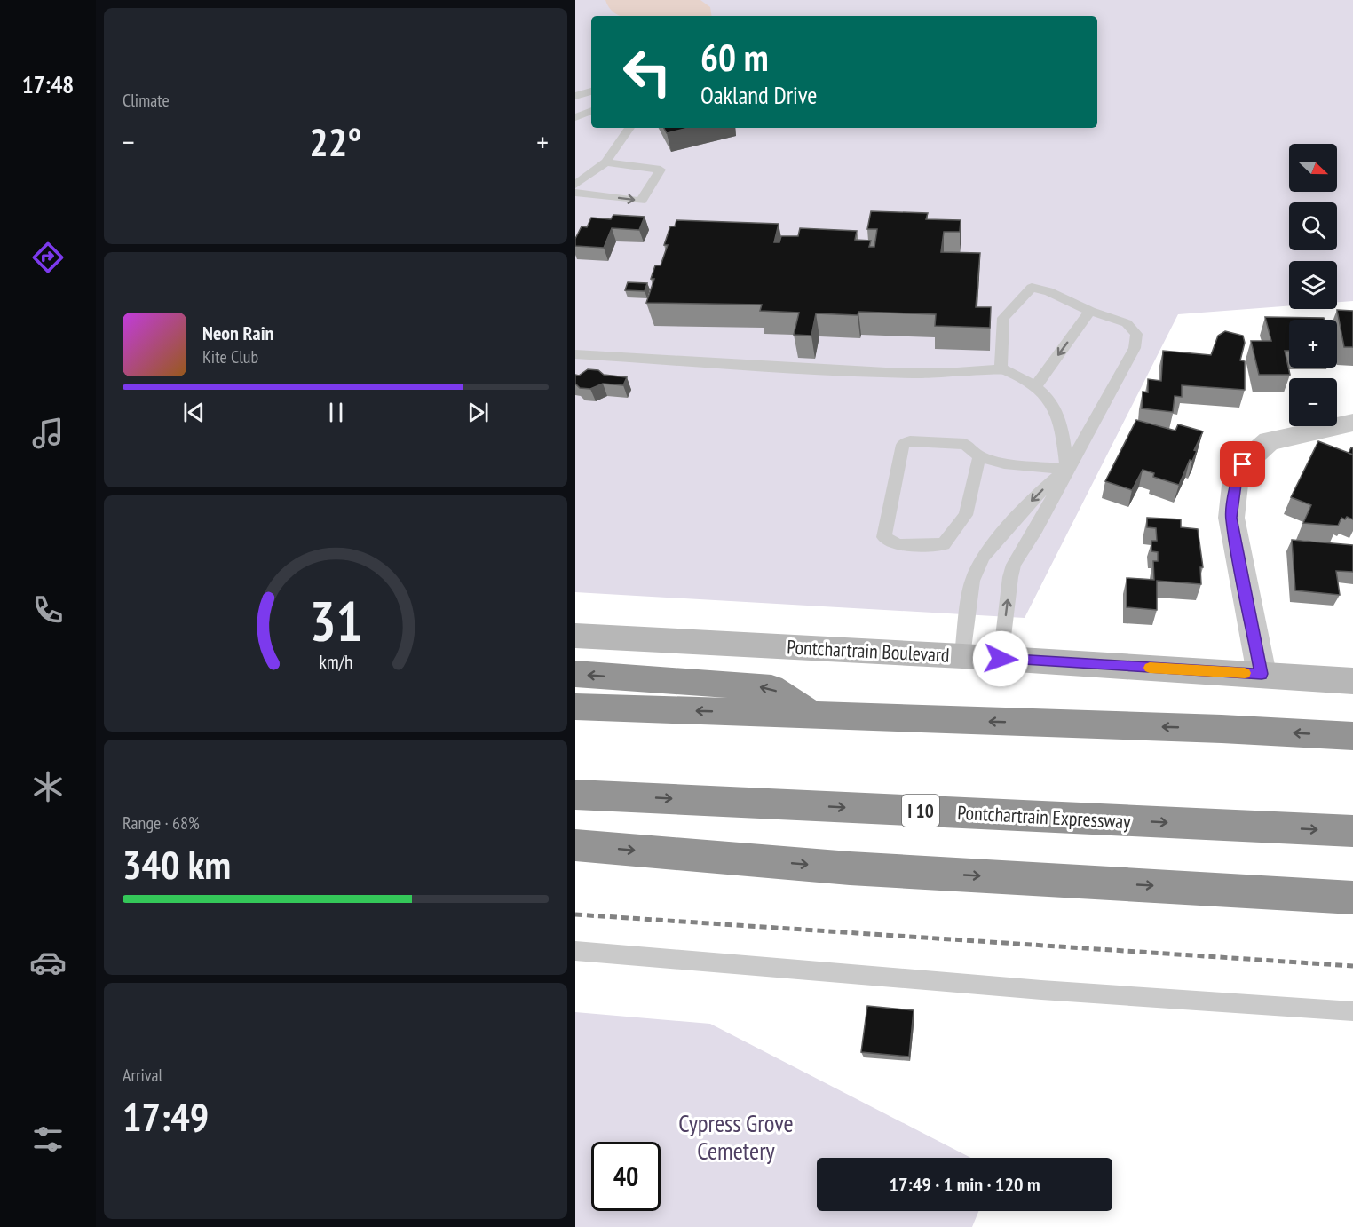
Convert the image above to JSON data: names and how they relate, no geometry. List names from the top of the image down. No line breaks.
{"streets":{"highway":["I 10","Pontchartrain Expressway"],"street":["Pontchartrain Boulevard"]},"parks":["Cypress Grove Cemetery"],"north":"right","page":{"tabs":"17:48","tile":["Climate",["Range · 68%","340 km"],["Arrival","17:49"]],"turn":["60 m","Oakland Drive"],"heat":["−","22°","+"],"map_buttons":["+","−"],"song":["Neon Rain","Kite Club"],"limit":"40","trip":"17:49 · 1 min · 120 m","gauge":["31","km/h"]}}
